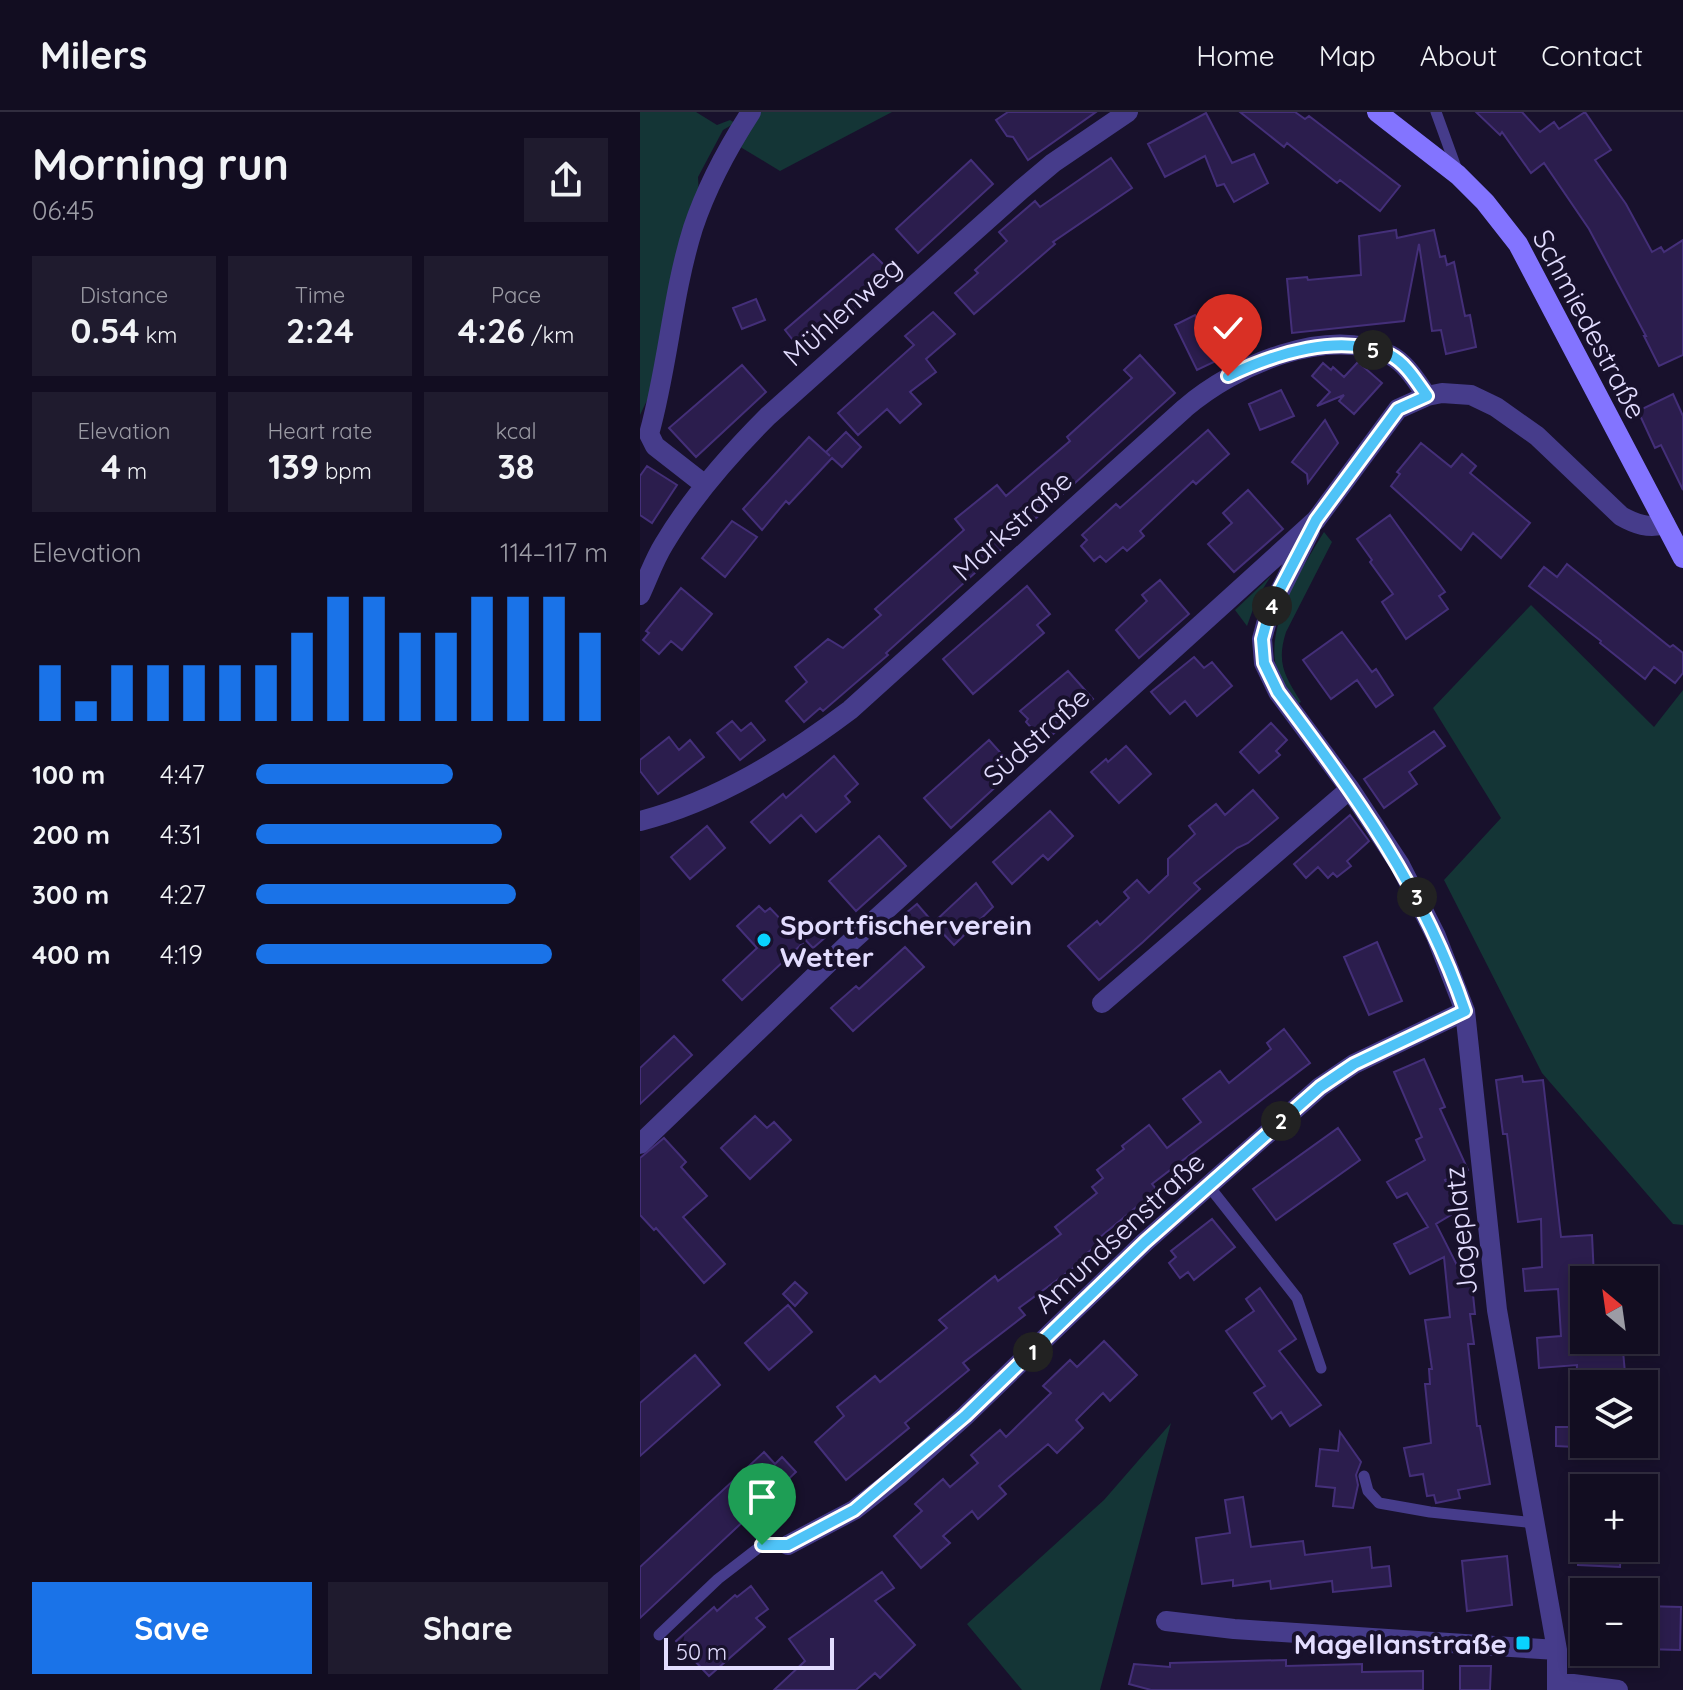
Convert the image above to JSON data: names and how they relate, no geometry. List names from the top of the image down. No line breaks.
{"streets":{"main road":["Schmiedestraße"],"street":["Mühlenweg","Markstraße","Südstraße","Jageplatz","Amundsenstraße"]},"crossings":[["Schmiedestraße","Südstraße"],["Markstraße","Südstraße"],["Südstraße","Jageplatz"],["Jageplatz","Amundsenstraße"]],"places":{"other":["Sportfischerverein Wetter"],"transit":["Magellanstraße"]},"scale_bar":"50 m","north":"top left","page":{"header":"Milers","nav":["Home","Map","About","Contact"],"heading":["Morning run","06:45"],"stats":[["Distance","0.54 km"],["Time","2:24"],["Pace","4:26 /km"],["Elevation","4 m"],["Heart rate","139 bpm"],["kcal","38"]],"pins":["5","4","3","2","1"],"chart":["Elevation","114–117 m"],"list":[{"name":"100 m","note":"4:47"},{"name":"200 m","note":"4:31"},{"name":"300 m","note":"4:27"},{"name":"400 m","note":"4:19"}],"map_buttons":["+","−"],"buttons":["Save","Share"],"scale":"50 m"}}
